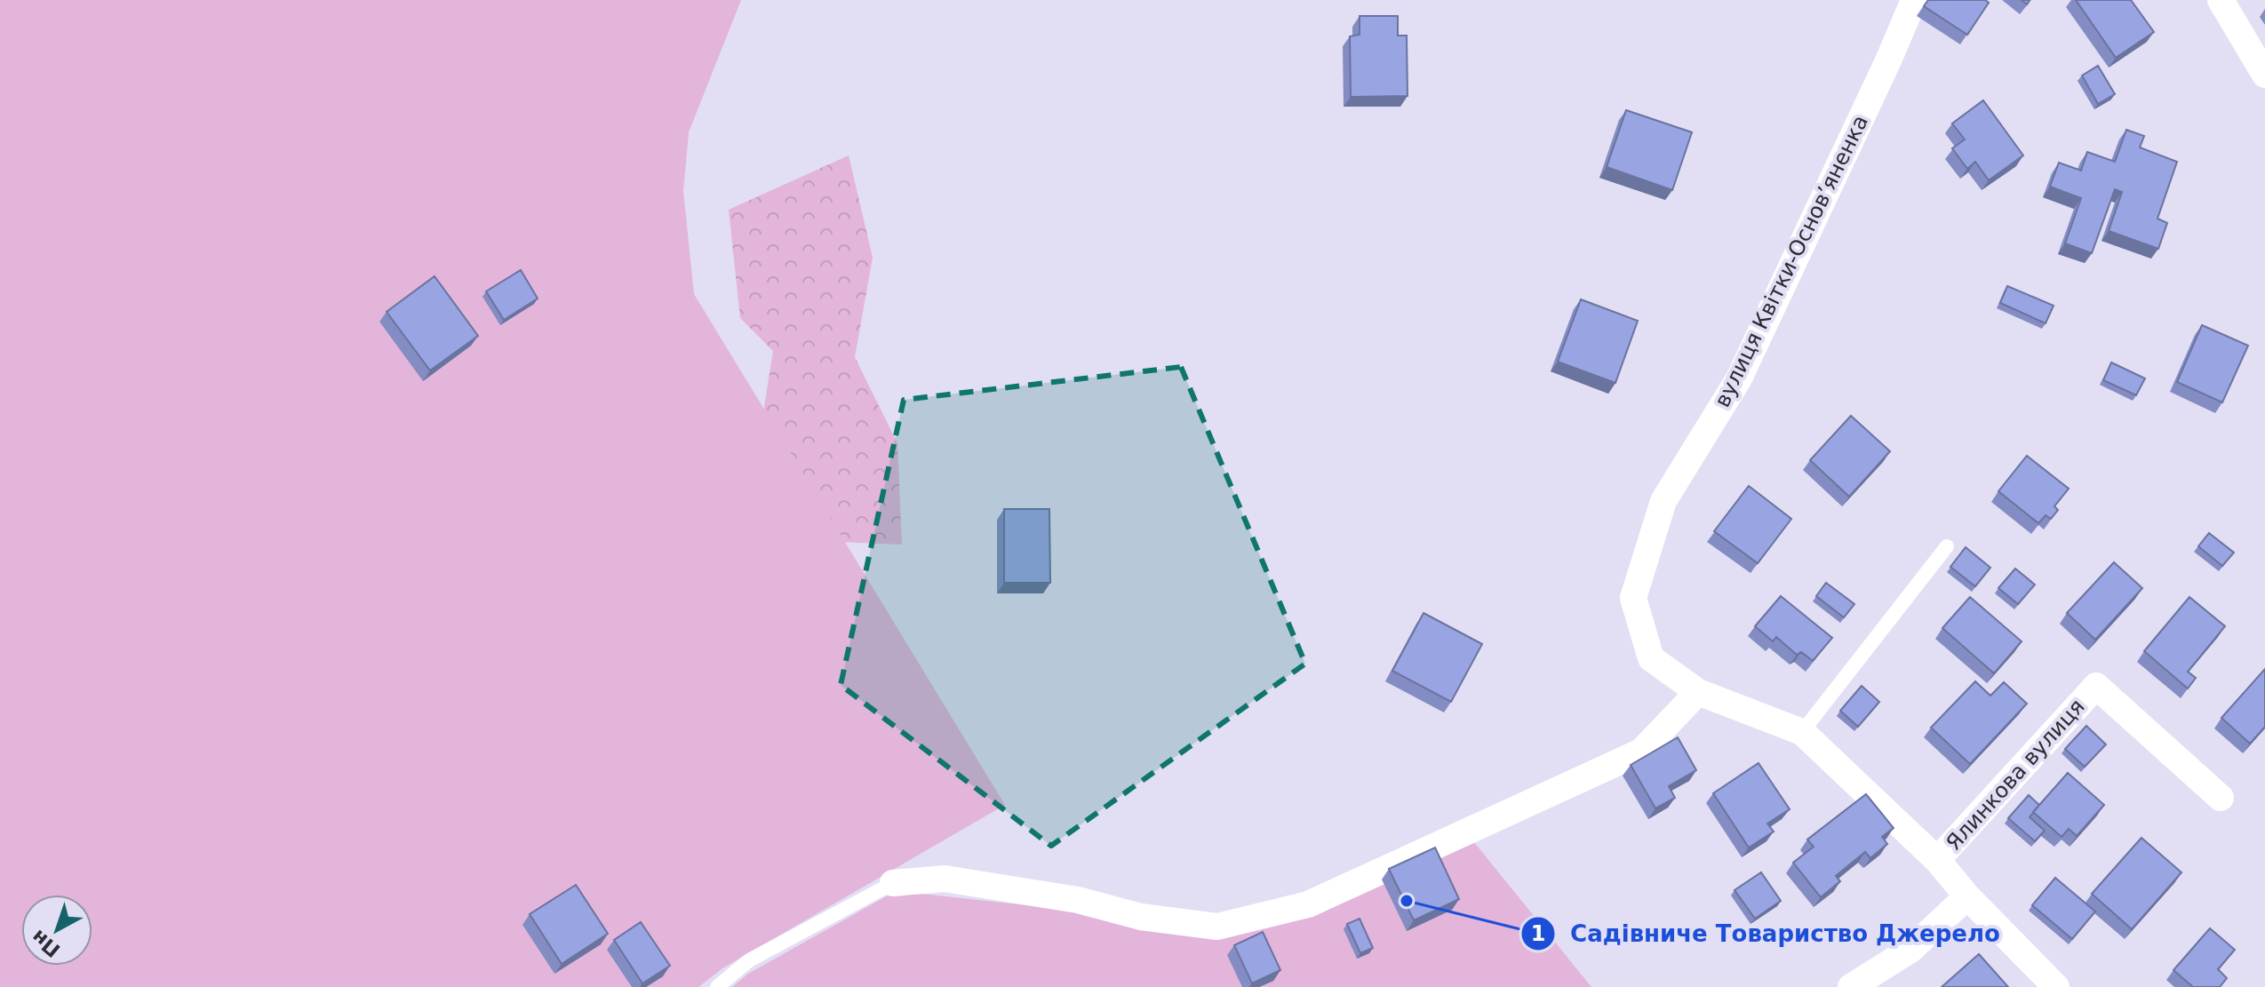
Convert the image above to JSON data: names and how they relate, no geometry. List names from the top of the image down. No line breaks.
{"streets":{"street":["вулиця Квітки-Основʼяненка","Ялинкова вулиця"]},"crossings":[["вулиця Квітки-Основʼяненка","Ялинкова вулиця"]],"places":["Садівниче Товариство Джерело"],"north":"bottom left"}
